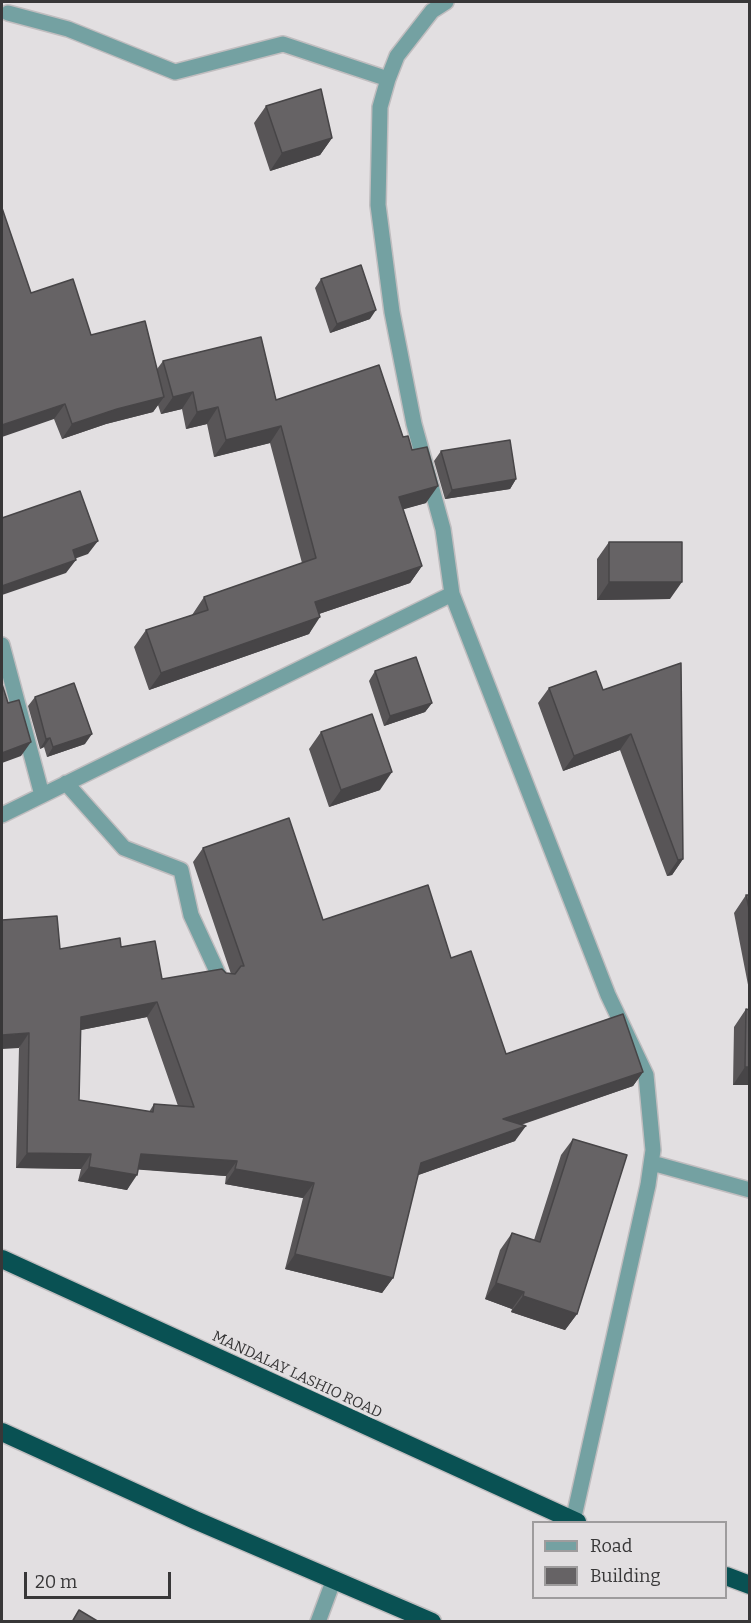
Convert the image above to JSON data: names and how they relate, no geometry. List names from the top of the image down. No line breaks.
{"streets":{"highway":["MANDALAY LASHIO ROAD"]},"legend":["Road","Building"],"scale_bar":"20 m"}
